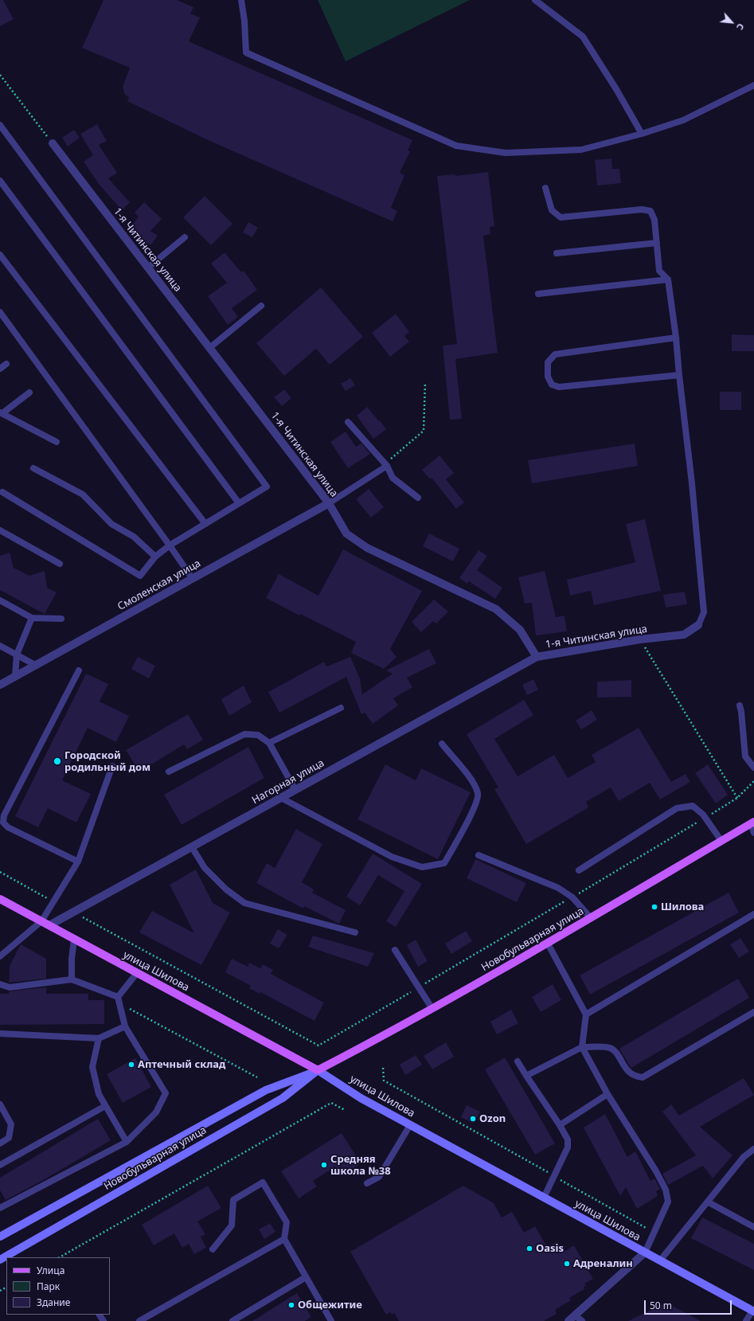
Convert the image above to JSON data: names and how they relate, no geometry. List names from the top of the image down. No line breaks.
{"streets":{"main road":["Новобульварная улица","улица Шилова"],"street":["1-я Читинская улица","Смоленская улица","Нагорная улица"]},"crossings":[["1-я Читинская улица","Смоленская улица"],["1-я Читинская улица","Нагорная улица"],["Нагорная улица","улица Шилова"],["Новобульварная улица","улица Шилова"]],"places":["Городской родильный дом","Шилова","Аптечный склад","Ozon","Средняя школа №38","Oasis","Адреналин","Общежитие"],"legend":["Улица","Парк","Здание"],"scale_bar":"50 m","north":"bottom right"}
